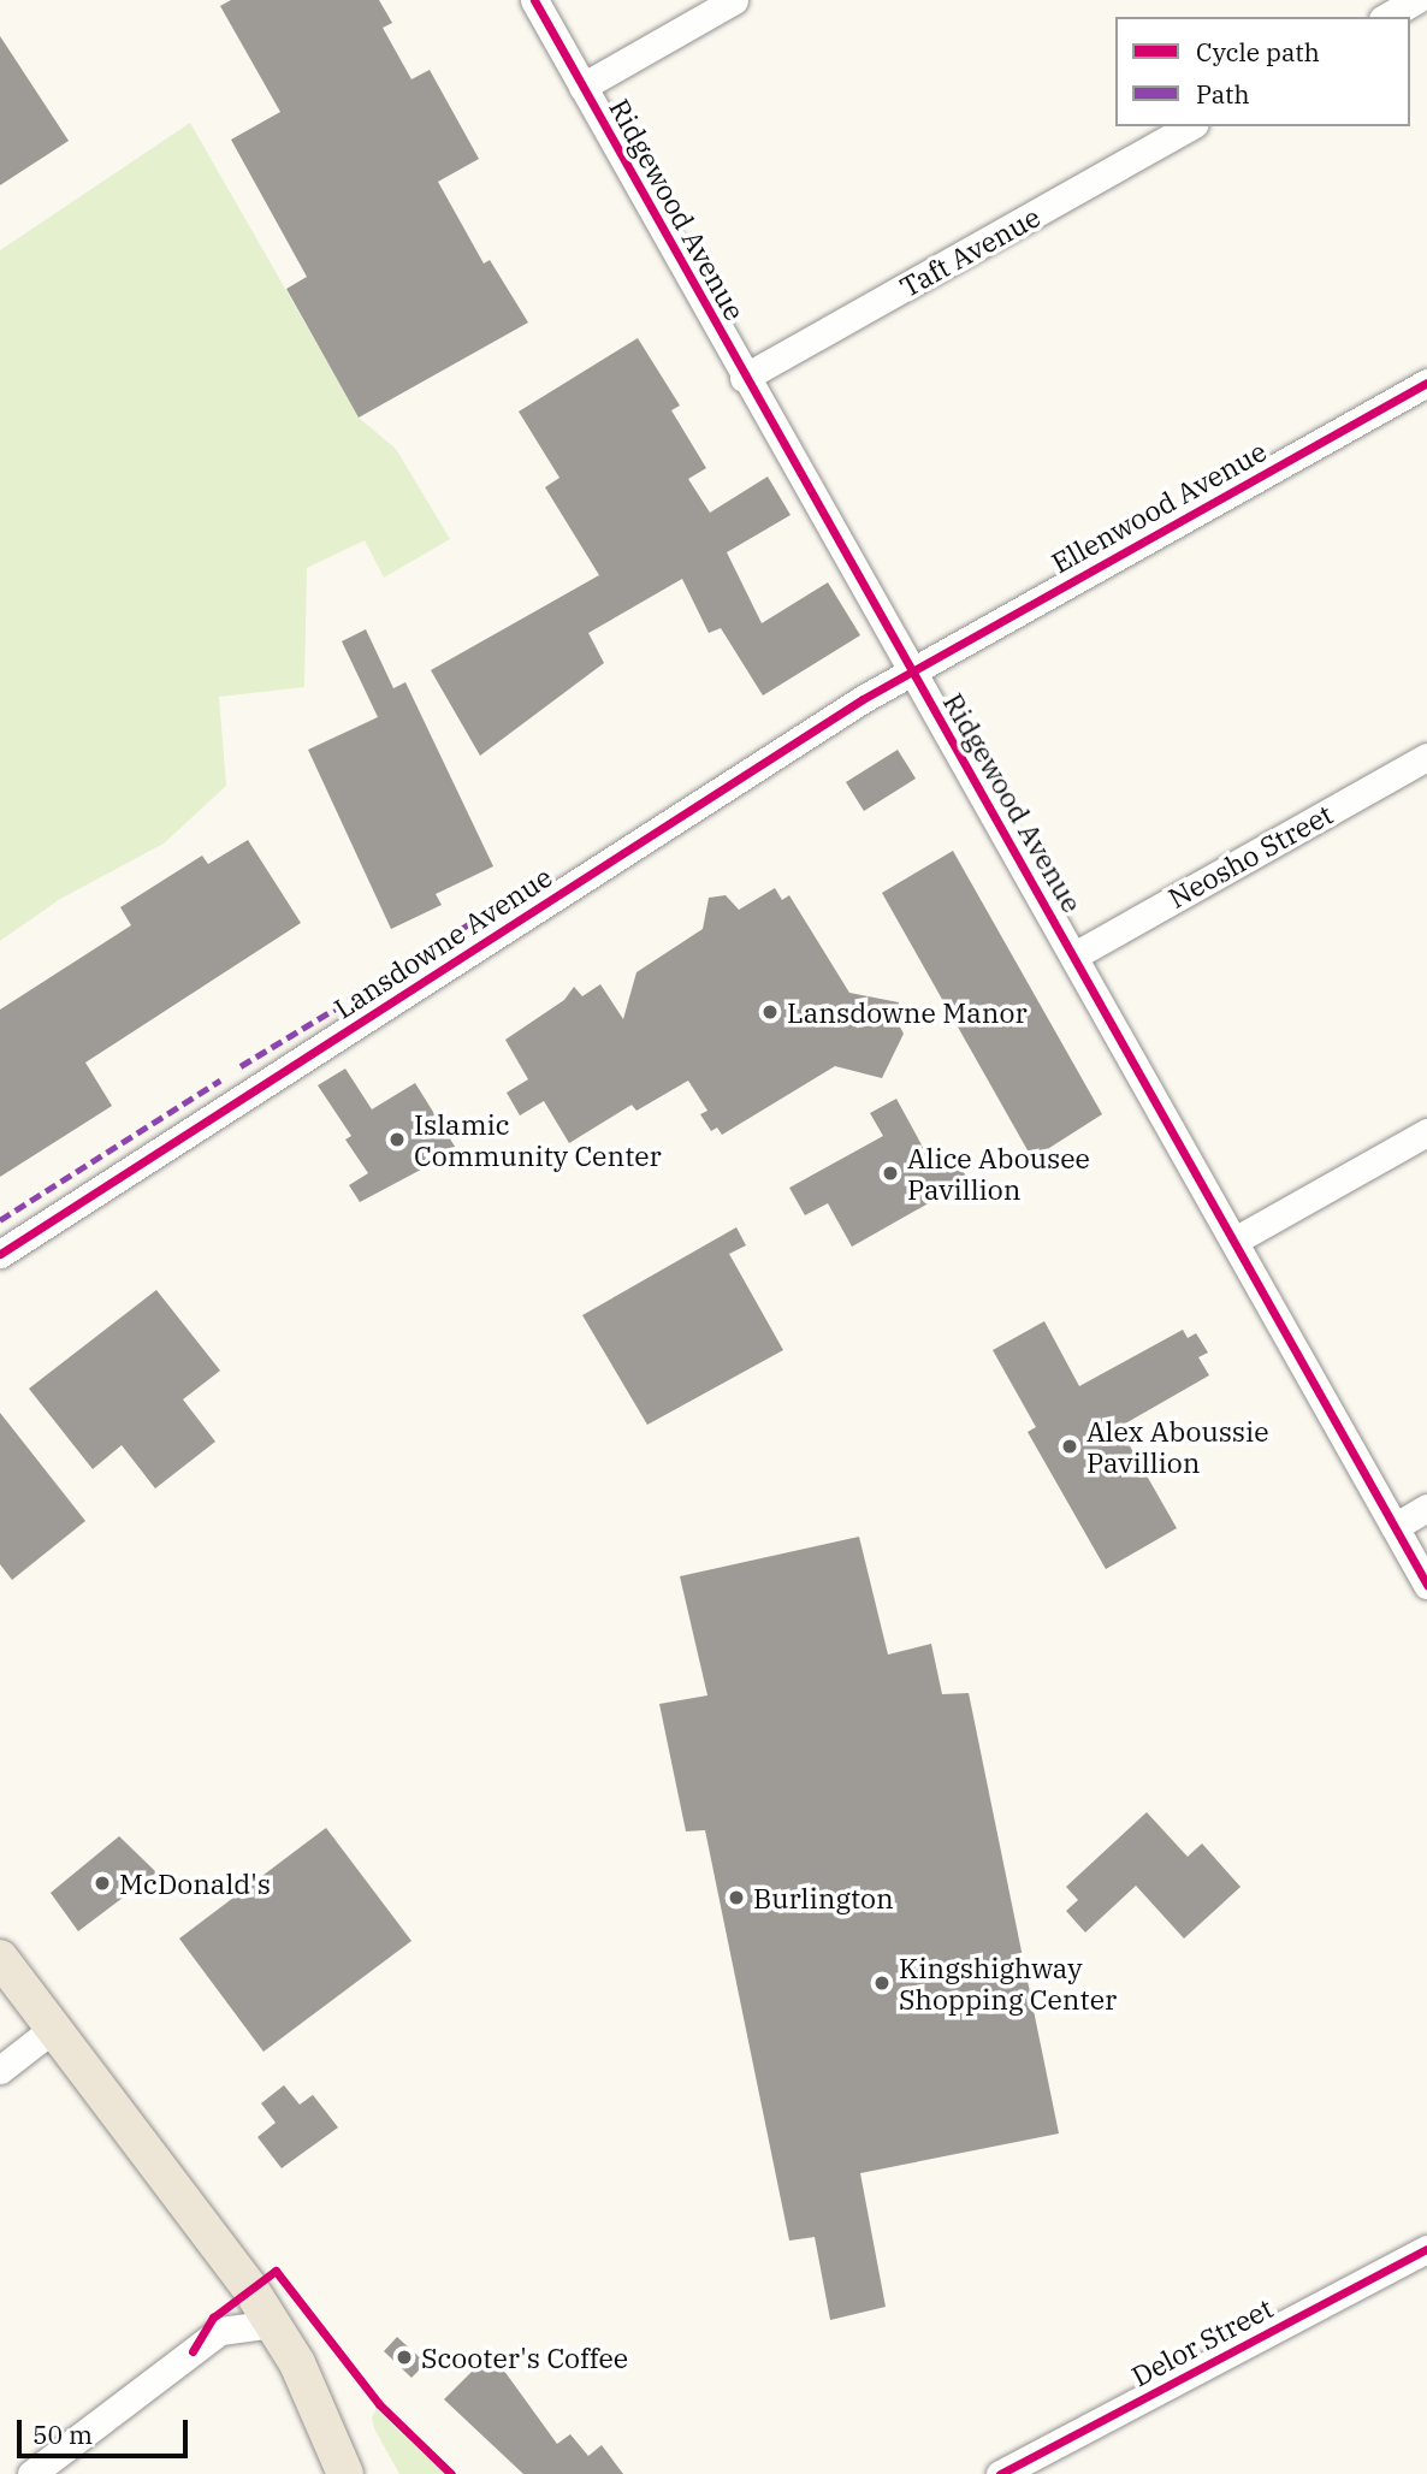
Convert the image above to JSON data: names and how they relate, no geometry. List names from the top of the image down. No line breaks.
{"streets":{"street":["Ridgewood Avenue","Taft Avenue","Ellenwood Avenue","Neosho Street","Lansdowne Avenue","Delor Street"]},"crossings":[["Ridgewood Avenue","Taft Avenue"],["Ridgewood Avenue","Ellenwood Avenue"],["Ridgewood Avenue","Neosho Street"],["Ridgewood Avenue","Lansdowne Avenue"],["Ellenwood Avenue","Lansdowne Avenue"]],"places":["Lansdowne Manor","Islamic Community Center","Alice Abousee Pavillion","Alex Aboussie Pavillion","McDonald's","Burlington","Kingshighway Shopping Center","Scooter's Coffee"],"legend":["Cycle path","Path"],"scale_bar":"50 m"}
